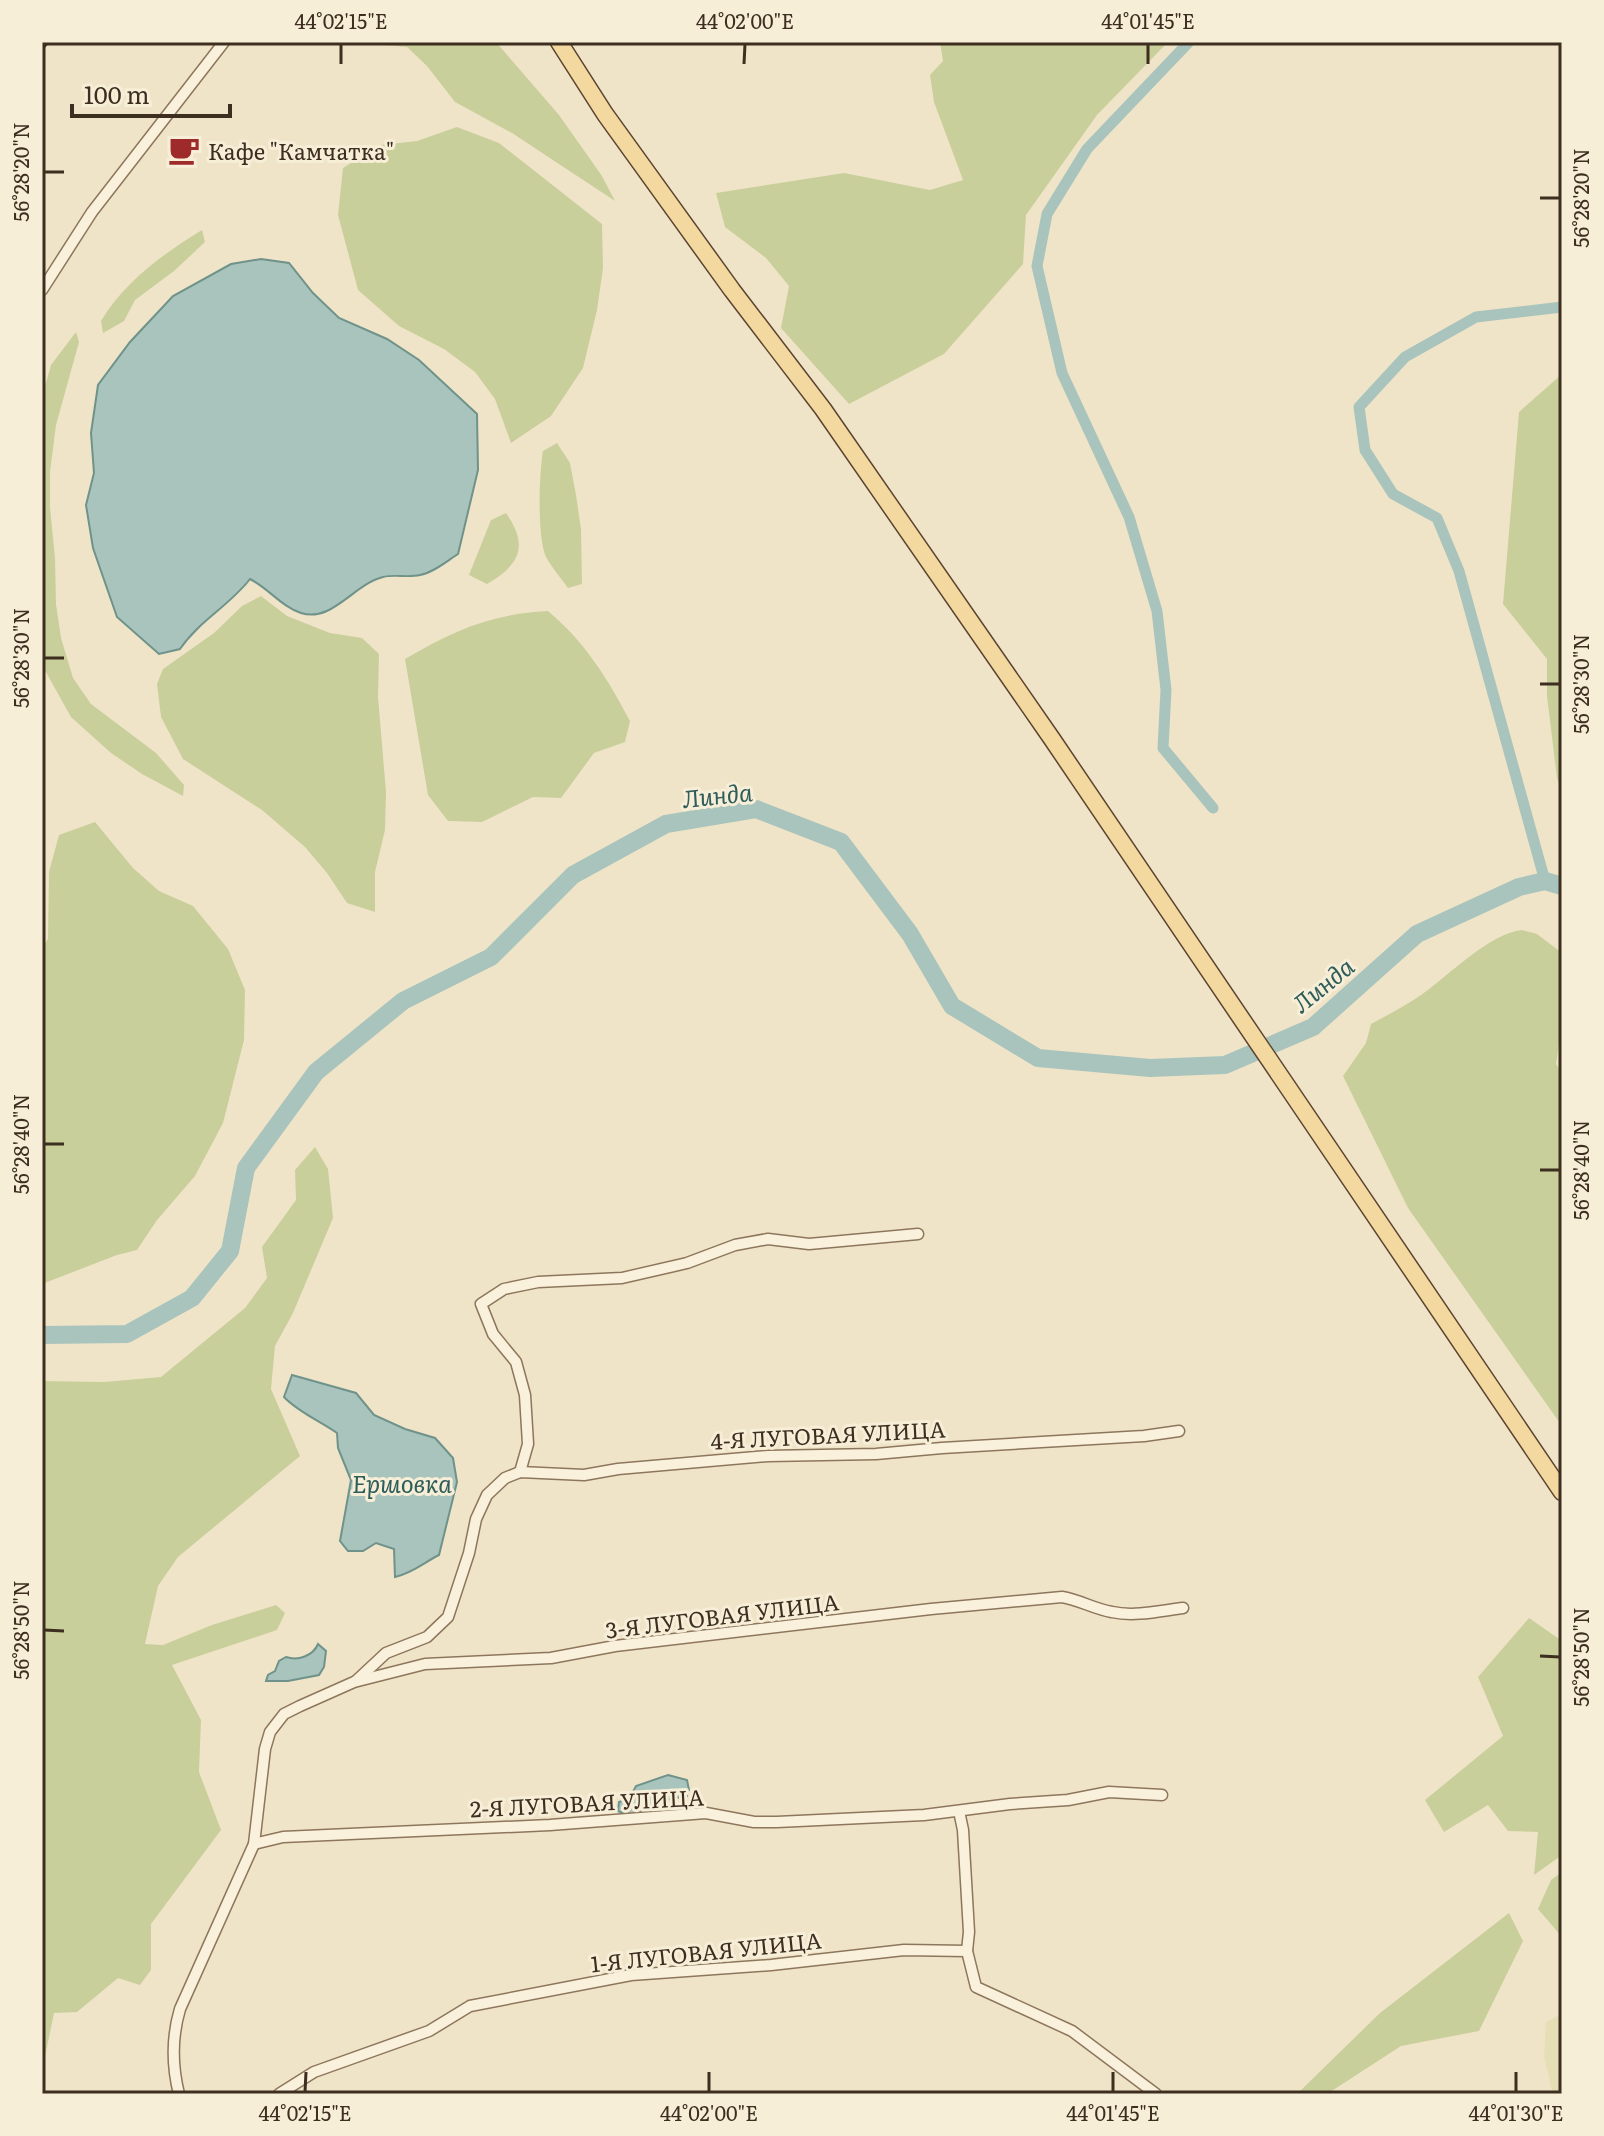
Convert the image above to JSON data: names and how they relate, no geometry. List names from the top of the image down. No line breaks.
{"streets":{"street":["4-Я ЛУГОВАЯ УЛИЦА","3-Я ЛУГОВАЯ УЛИЦА","2-Я ЛУГОВАЯ УЛИЦА","1-Я ЛУГОВАЯ УЛИЦА"]},"crossings":[["3-Я ЛУГОВАЯ УЛИЦА","2-Я ЛУГОВАЯ УЛИЦА"]],"water":["Линда","Ершовка"],"places":{"cafe":["Кафе \"Камчатка\""]},"scale_bar":"100 m","coordinates":["44°02'15\"E","44°02'00\"E","44°01'45\"E","56°28'20\"N","56°28'30\"N","56°28'40\"N","56°28'50\"N","44°01'30\"E"]}
